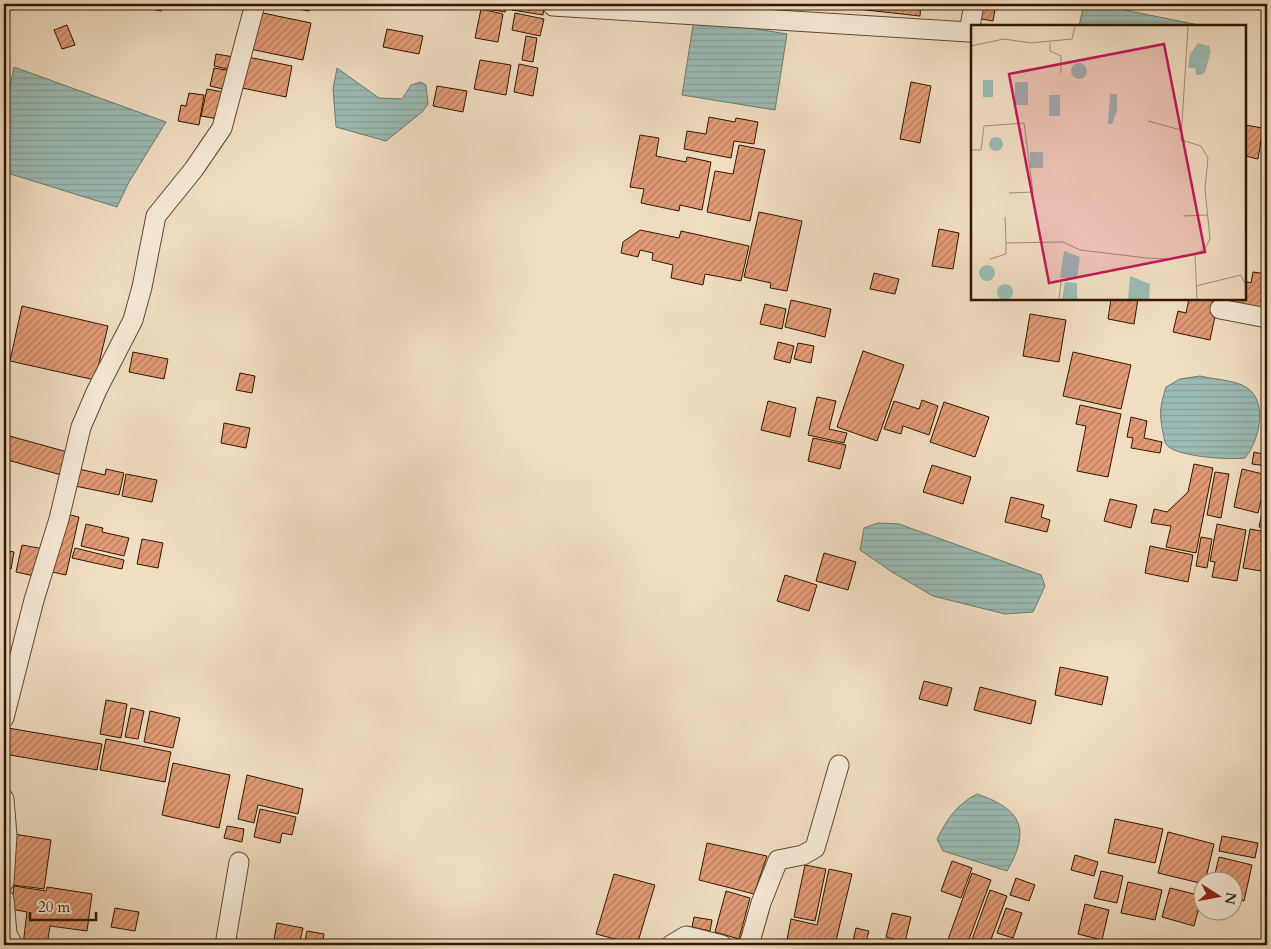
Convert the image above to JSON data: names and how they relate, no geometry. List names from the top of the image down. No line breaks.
{"scale_bar":"20 m","north":"right"}
